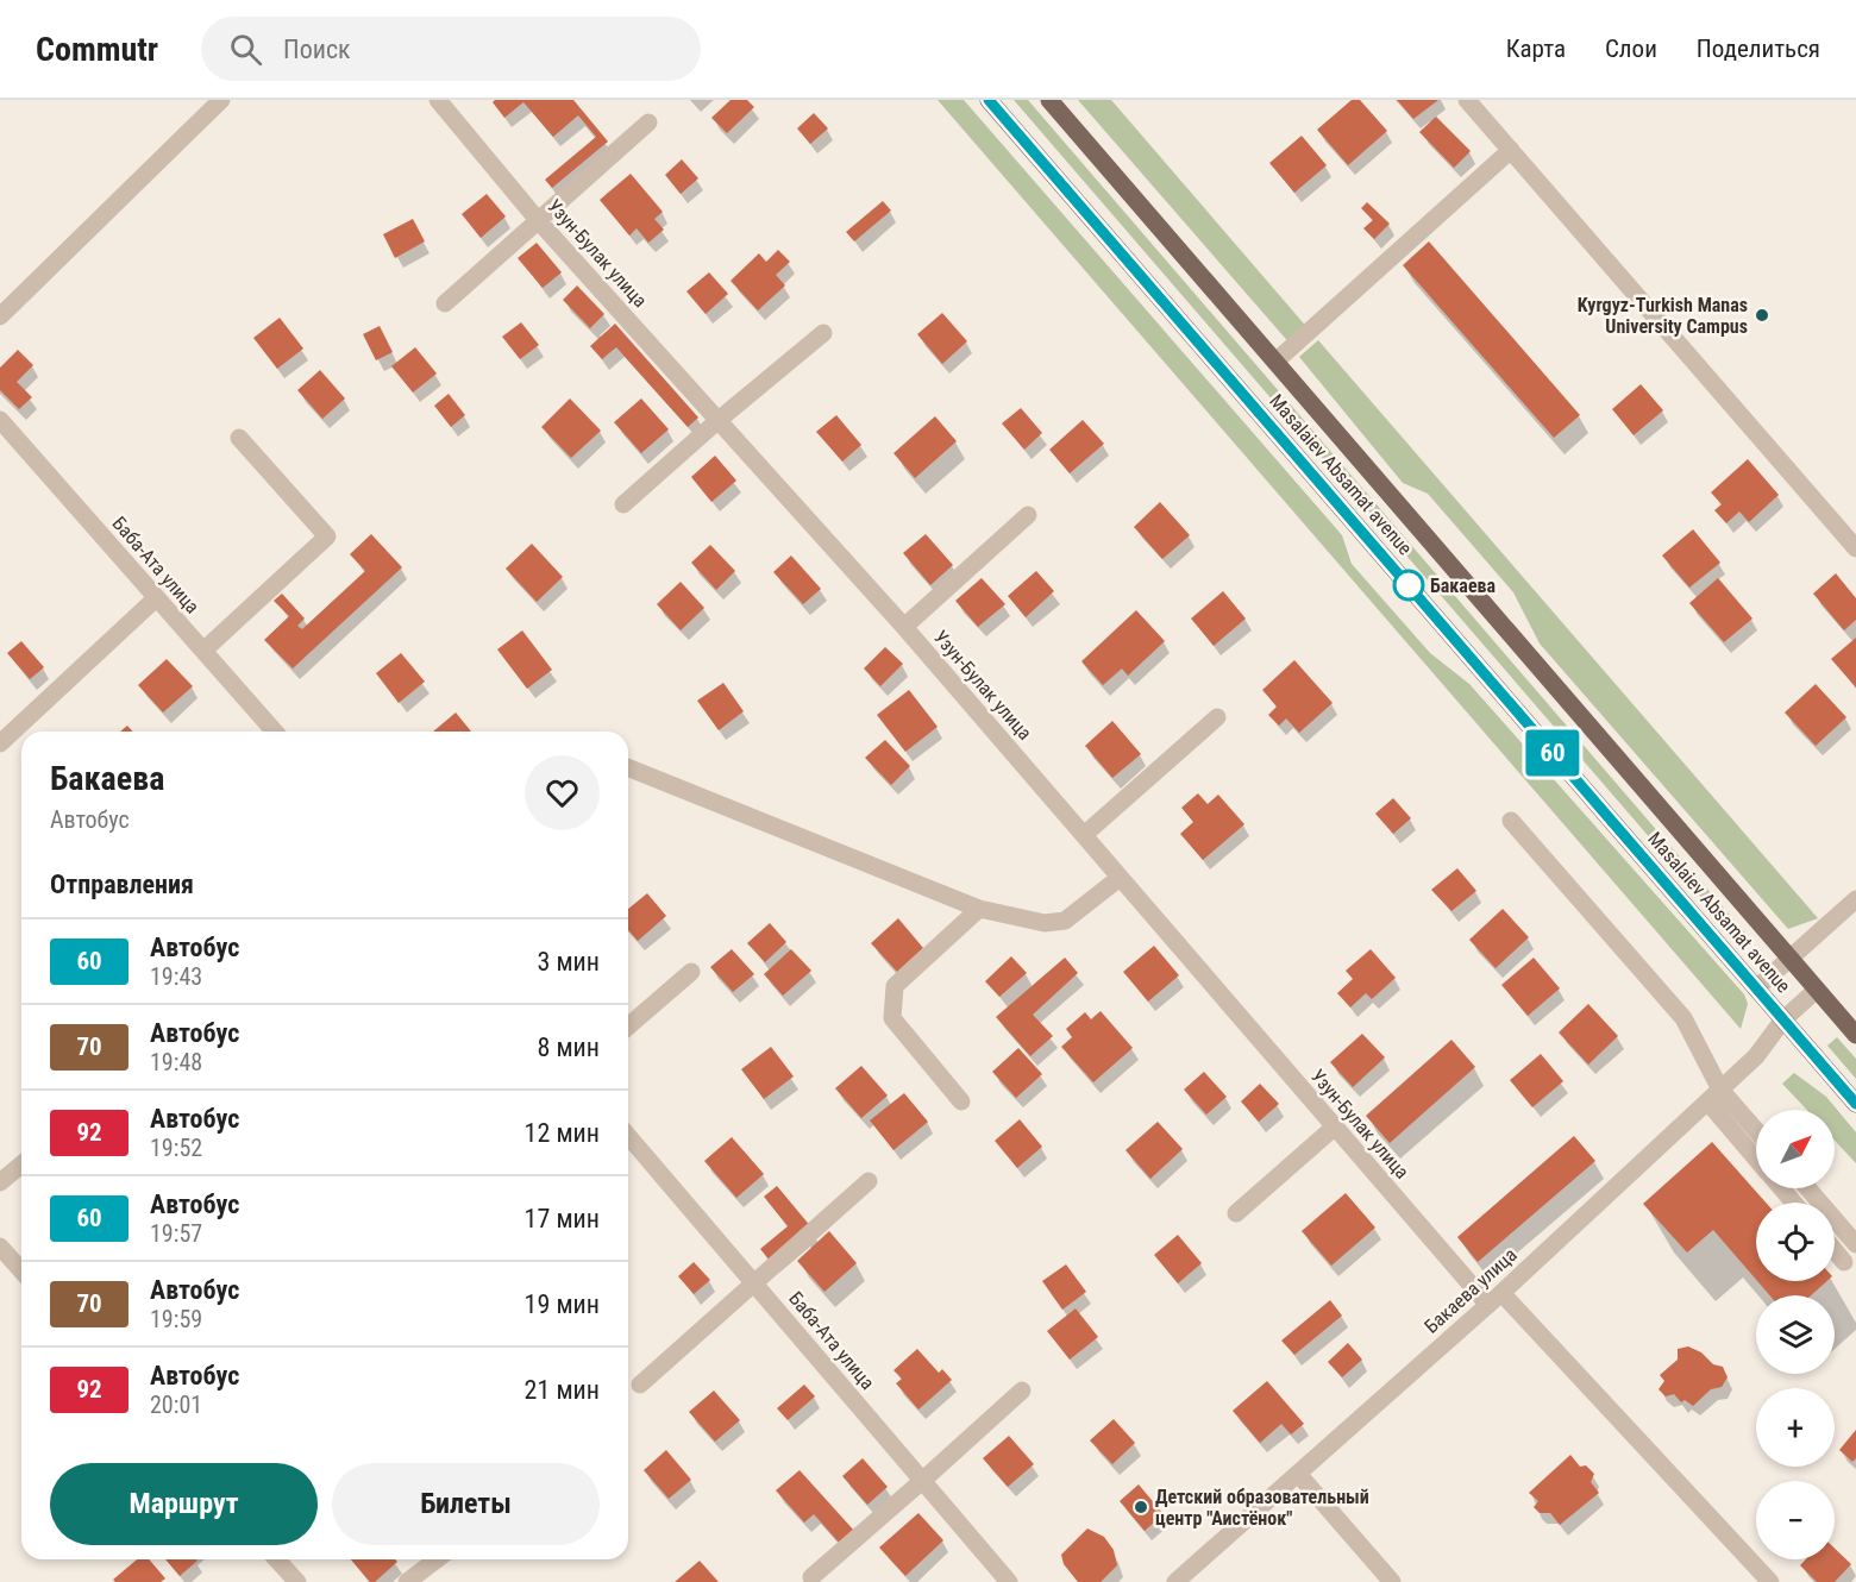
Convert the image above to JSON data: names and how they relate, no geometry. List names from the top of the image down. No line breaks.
{"streets":{"main road":["Masalaiev Absamat avenue"],"street":["Узун-Булак улица","Баба-Ата улица","Бакаева улица"]},"crossings":[["Узун-Булак улица","Бакаева улица"],["Masalaiev Absamat avenue","Бакаева улица"]],"places":["Kyrgyz-Turkish Manas University Campus","Бакаева","Детский образовательный центр \"Аистёнок\""],"lines":["bus line 60"],"north":"top right","page":{"header":"Commutr","search":"Поиск","nav":["Карта","Слои","Поделиться"],"on_map":"60","heading":[["Бакаева","Автобус"],"Отправления"],"list":[{"mark":"60","name":"Автобус","note":"19:43","value":"3 мин"},{"mark":"70","name":"Автобус","note":"19:48","value":"8 мин"},{"mark":"92","name":"Автобус","note":"19:52","value":"12 мин"},{"mark":"60","name":"Автобус","note":"19:57","value":"17 мин"},{"mark":"70","name":"Автобус","note":"19:59","value":"19 мин"},{"mark":"92","name":"Автобус","note":"20:01","value":"21 мин"}],"map_buttons":["+","−"],"buttons":["Маршрут","Билеты"]}}
